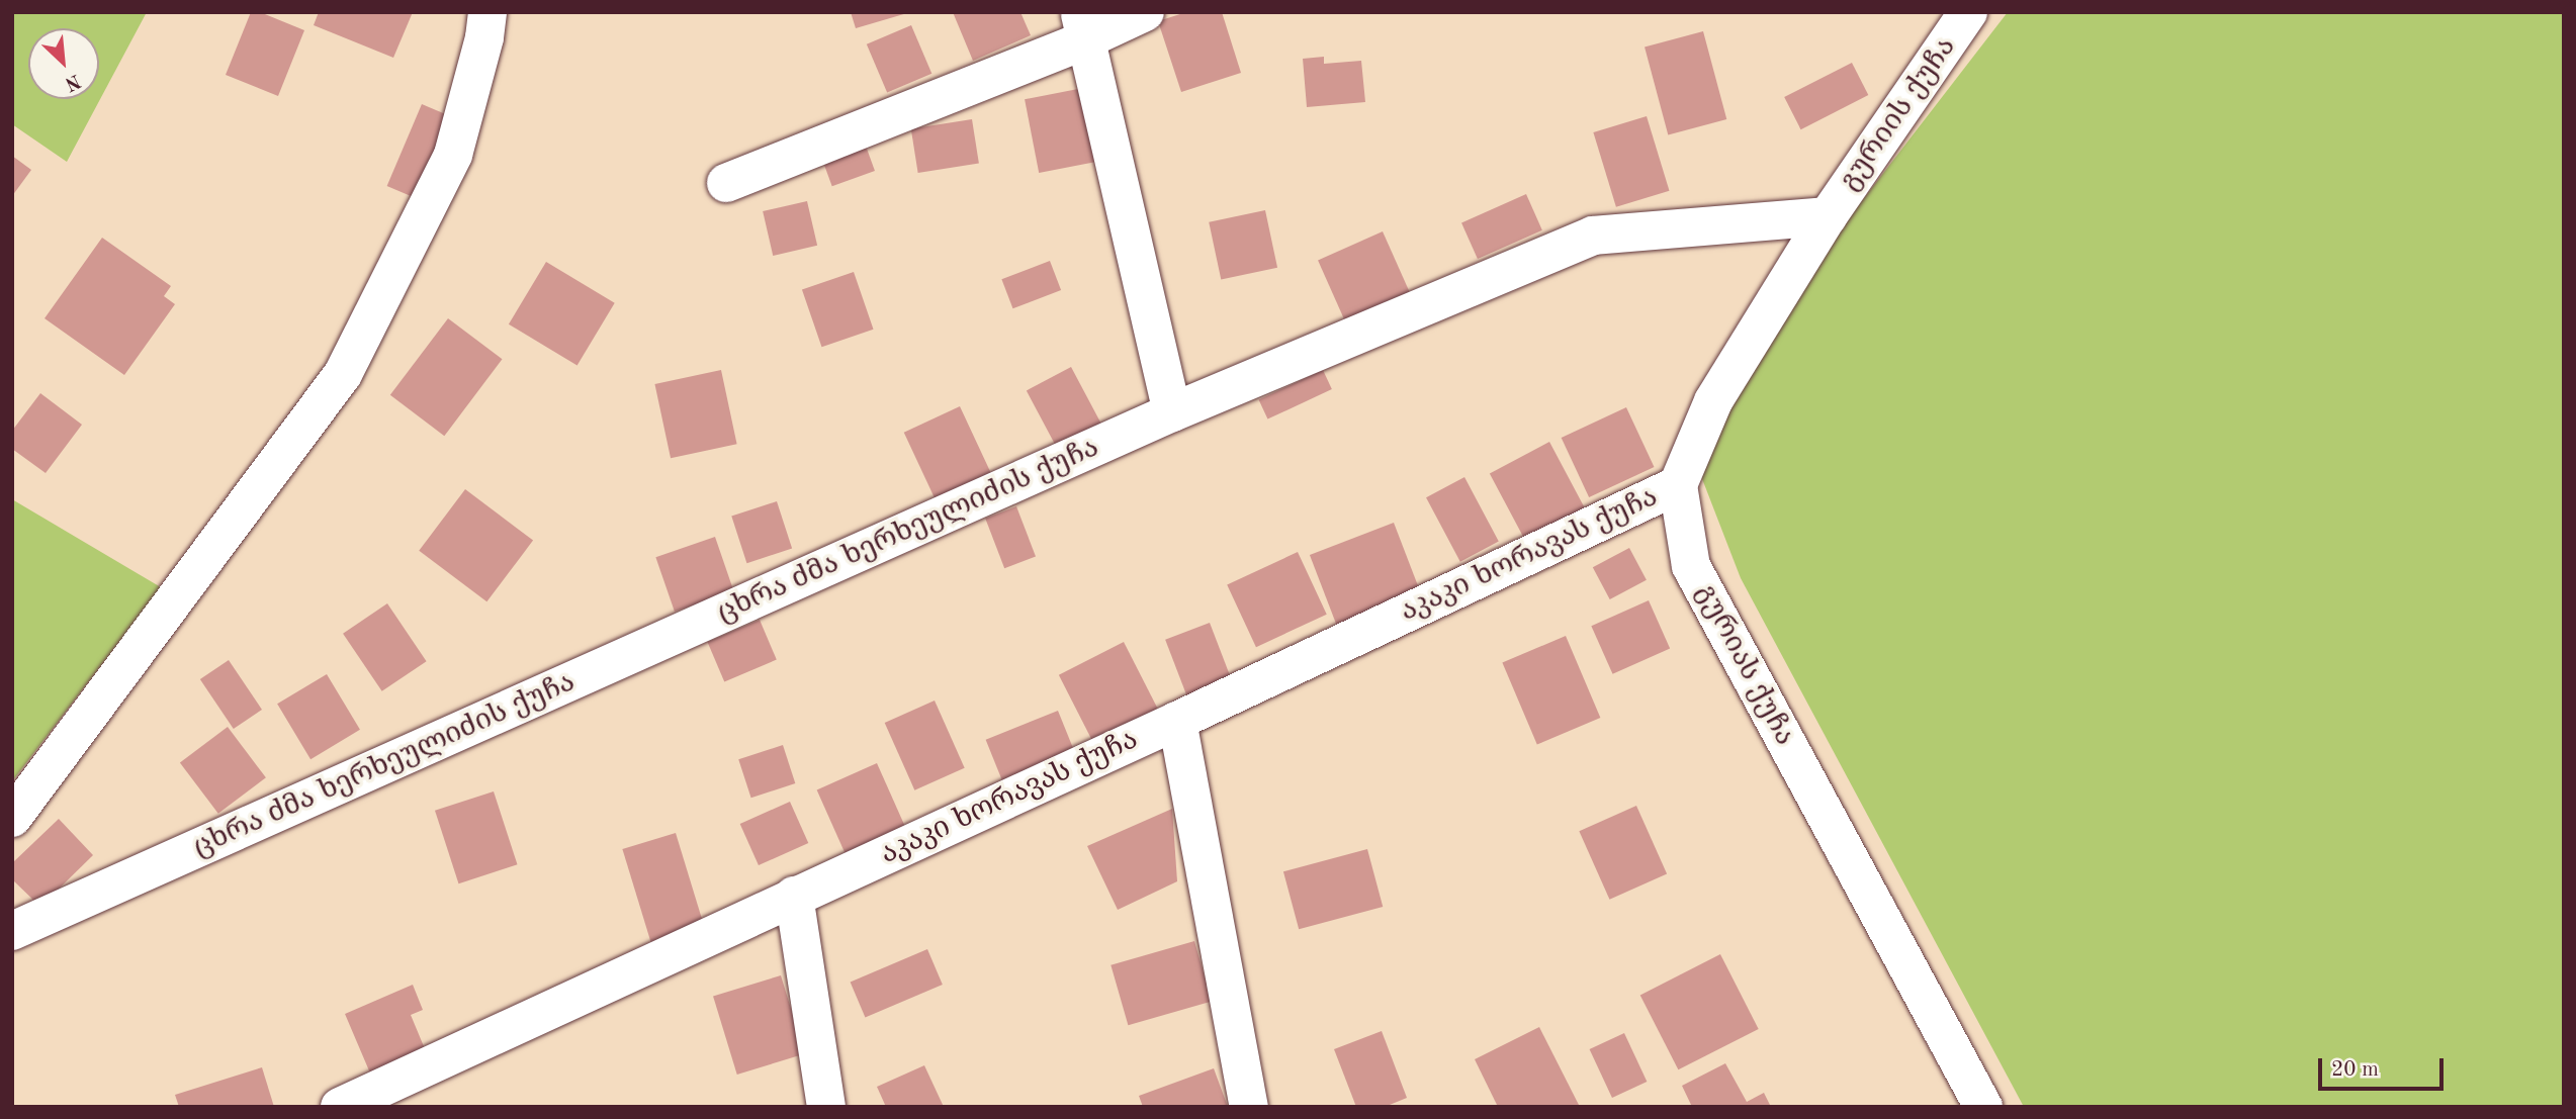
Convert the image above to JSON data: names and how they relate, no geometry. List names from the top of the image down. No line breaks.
{"streets":{"street":["გურიის ქუჩა","ცხრა ძმა ხერხეულიძის ქუჩა","აკაკი ხორავას ქუჩა","გურიას ქუჩა"]},"crossings":[["გურიის ქუჩა","ცხრა ძმა ხერხეულიძის ქუჩა"],["აკაკი ხორავას ქუჩა","გურიას ქუჩა"]],"scale_bar":"20 m","north":"bottom right"}
